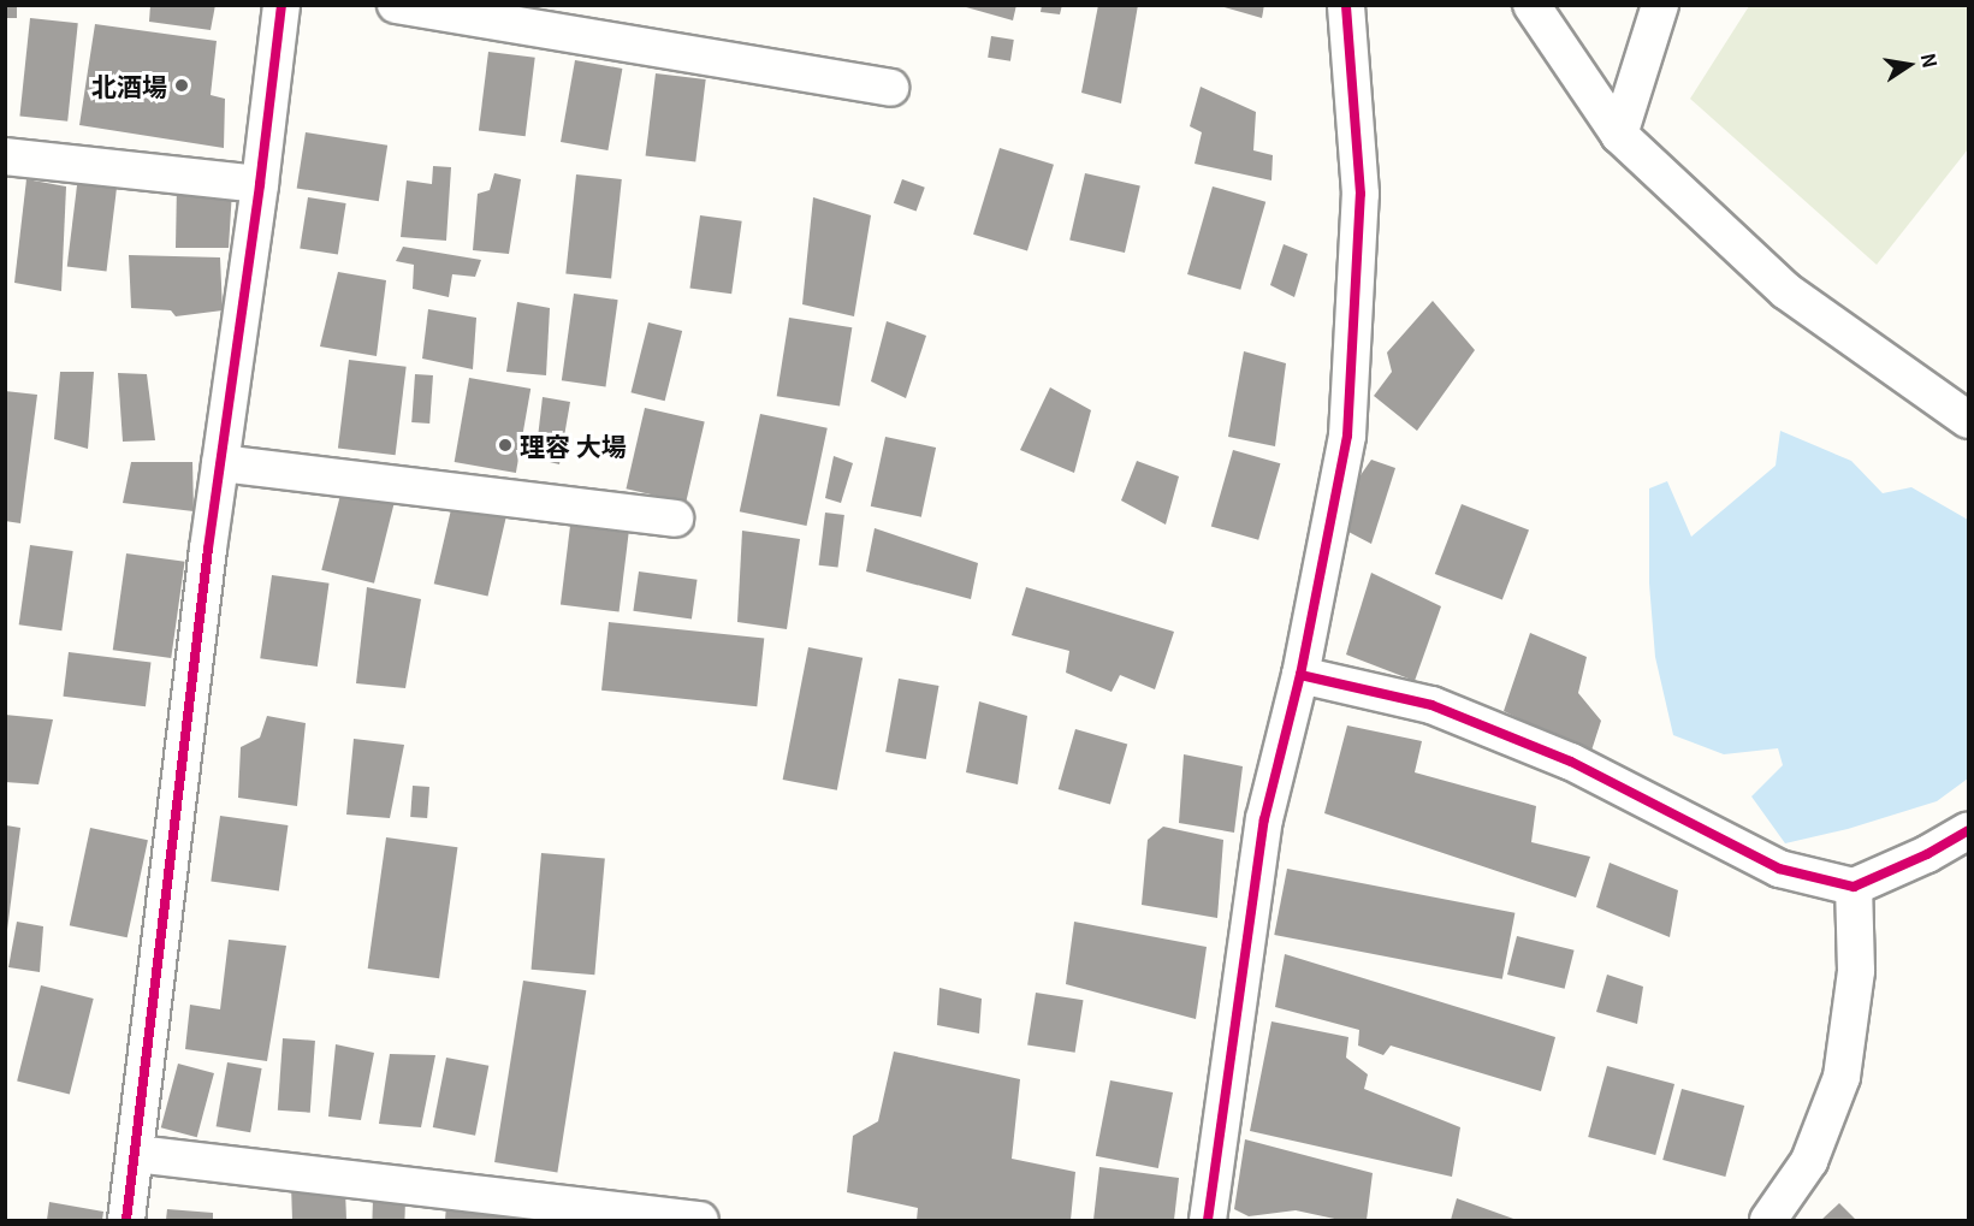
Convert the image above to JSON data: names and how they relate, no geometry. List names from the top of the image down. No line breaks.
{"places":["北酒場","理容 大場"],"north":"right"}
